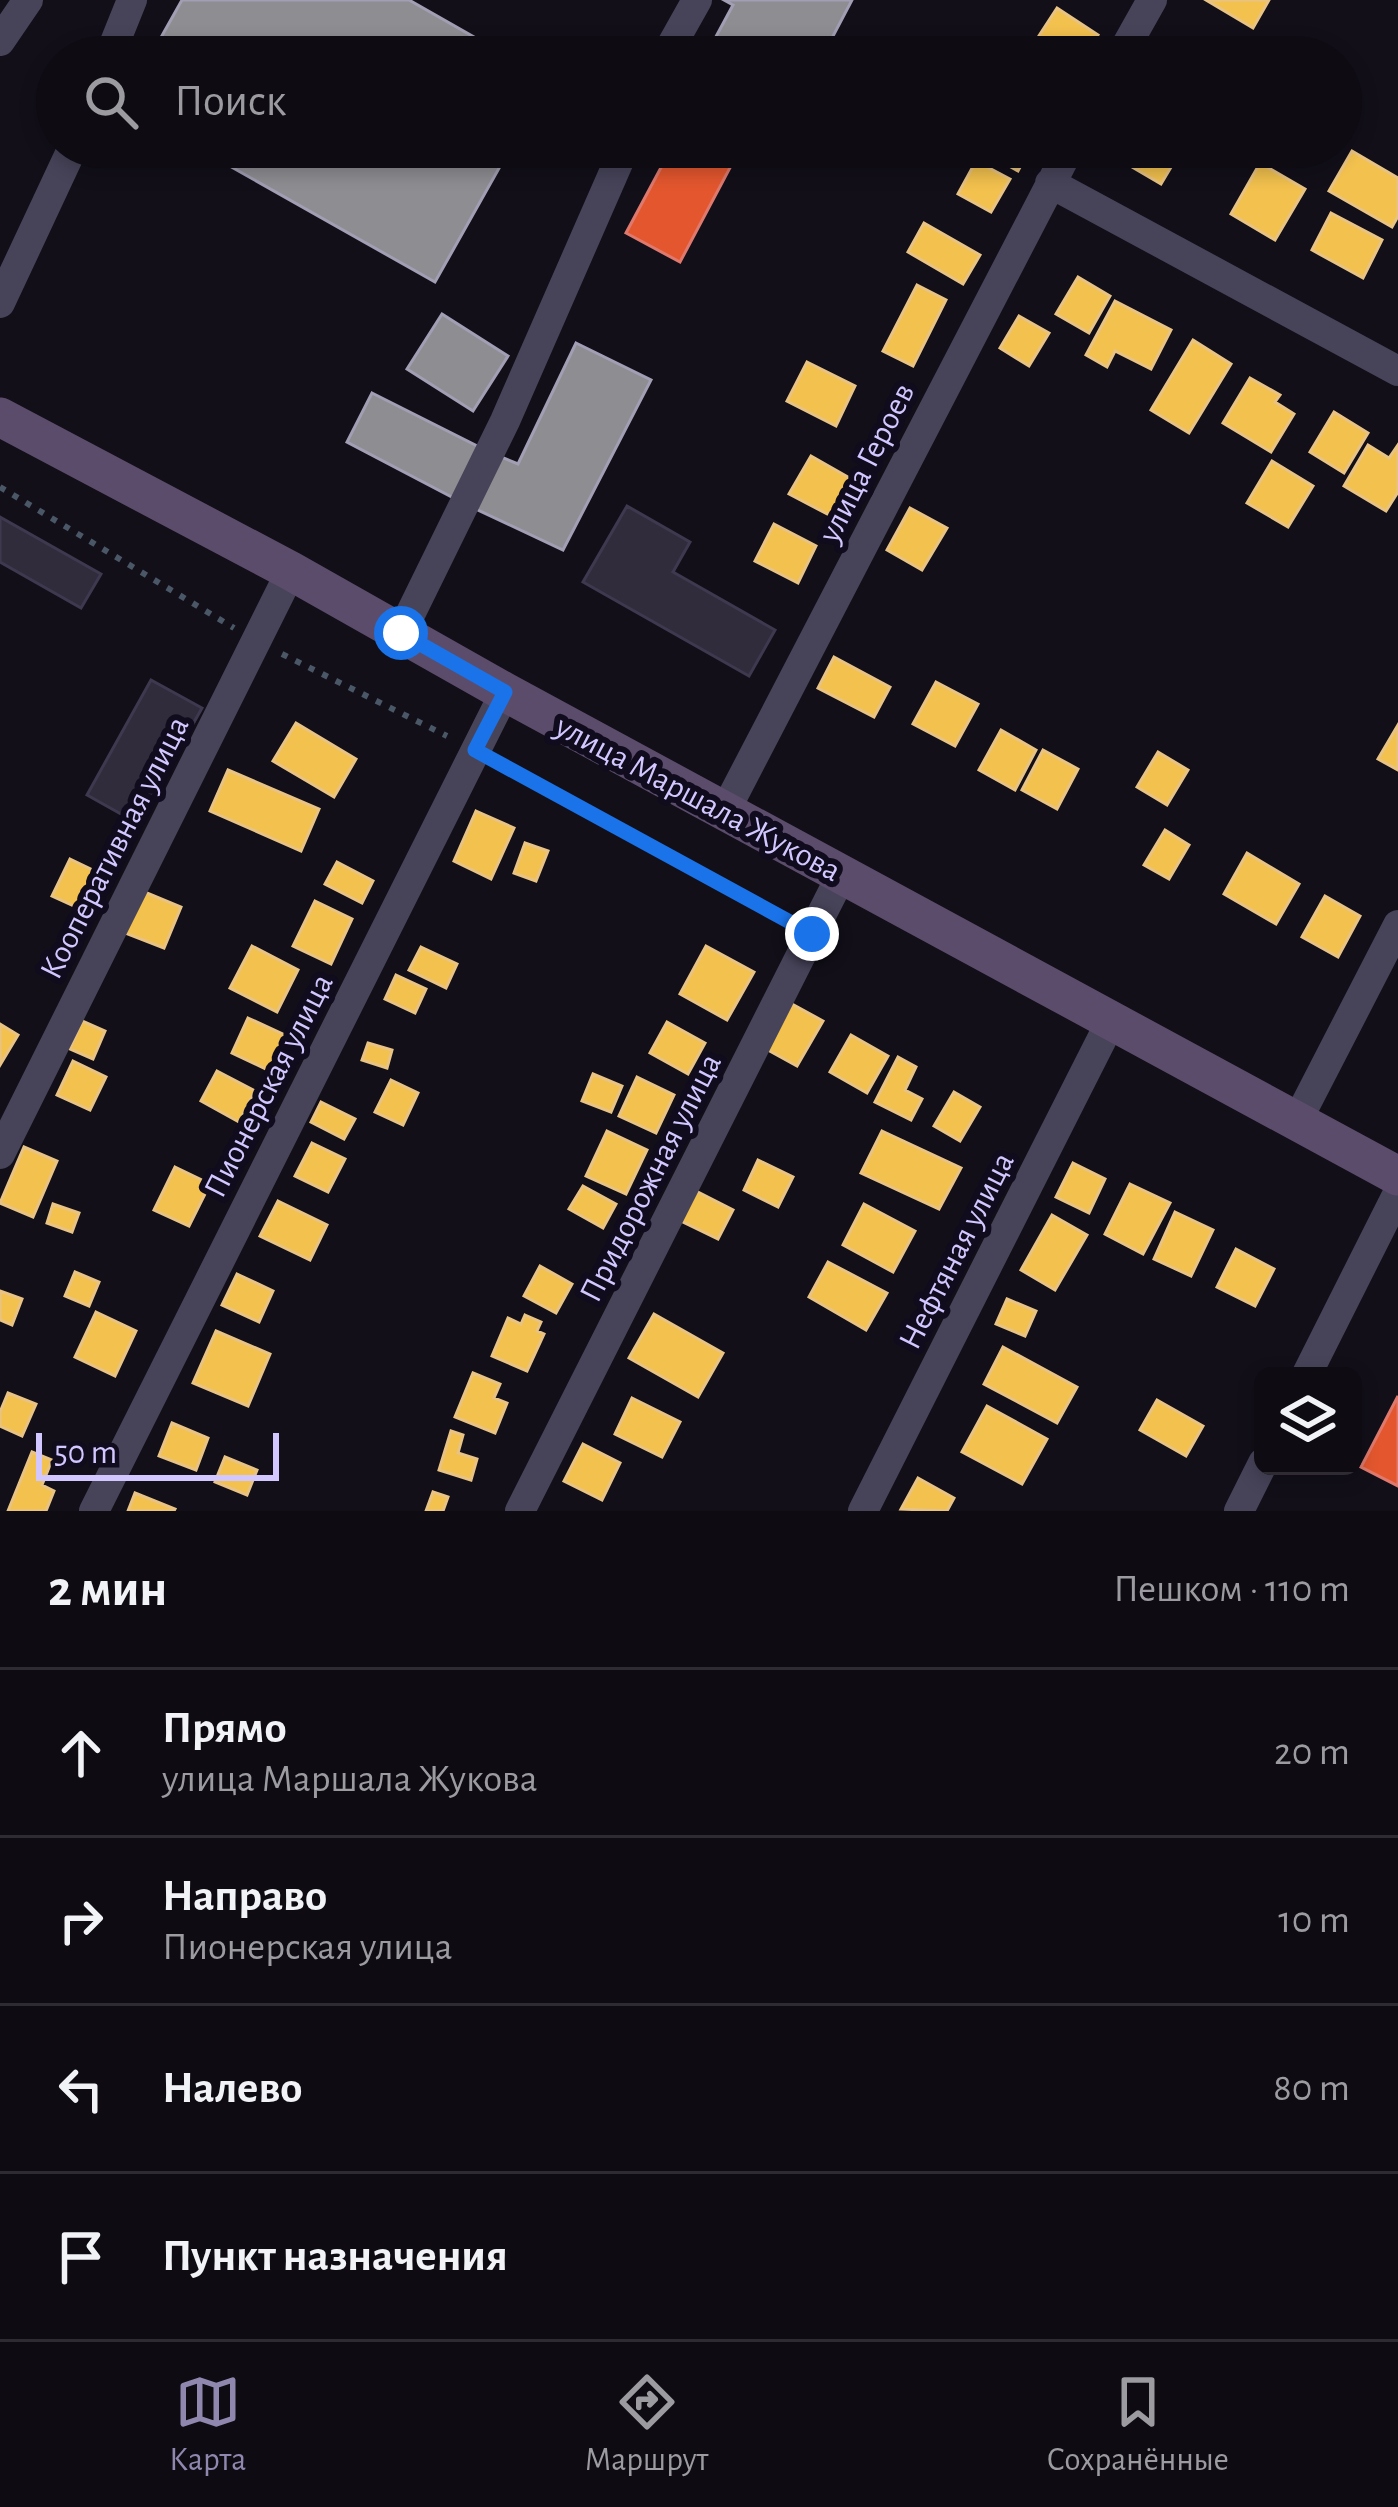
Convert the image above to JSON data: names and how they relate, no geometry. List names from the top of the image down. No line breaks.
{"streets":{"main road":["улица Маршала Жукова"],"street":["улица Героев","Кооперативная улица","Пионерская улица","Придорожная улица","Нефтяная улица"]},"crossings":[["улица Героев","улица Маршала Жукова"],["улица Маршала Жукова","Кооперативная улица"],["улица Маршала Жукова","Пионерская улица"],["улица Маршала Жукова","Придорожная улица"],["улица Маршала Жукова","Нефтяная улица"]],"scale_bar":"50 m","page":{"search":"Поиск","scale":"50 m","heading":["2 мин","Пешком · 110 m"],"list":[["Прямо","улица Маршала Жукова","20 m"],["Направо","Пионерская улица","10 m"],["Налево","80 m"],"Пункт назначения"],"nav":["Карта","Маршрут","Сохранённые"]}}
